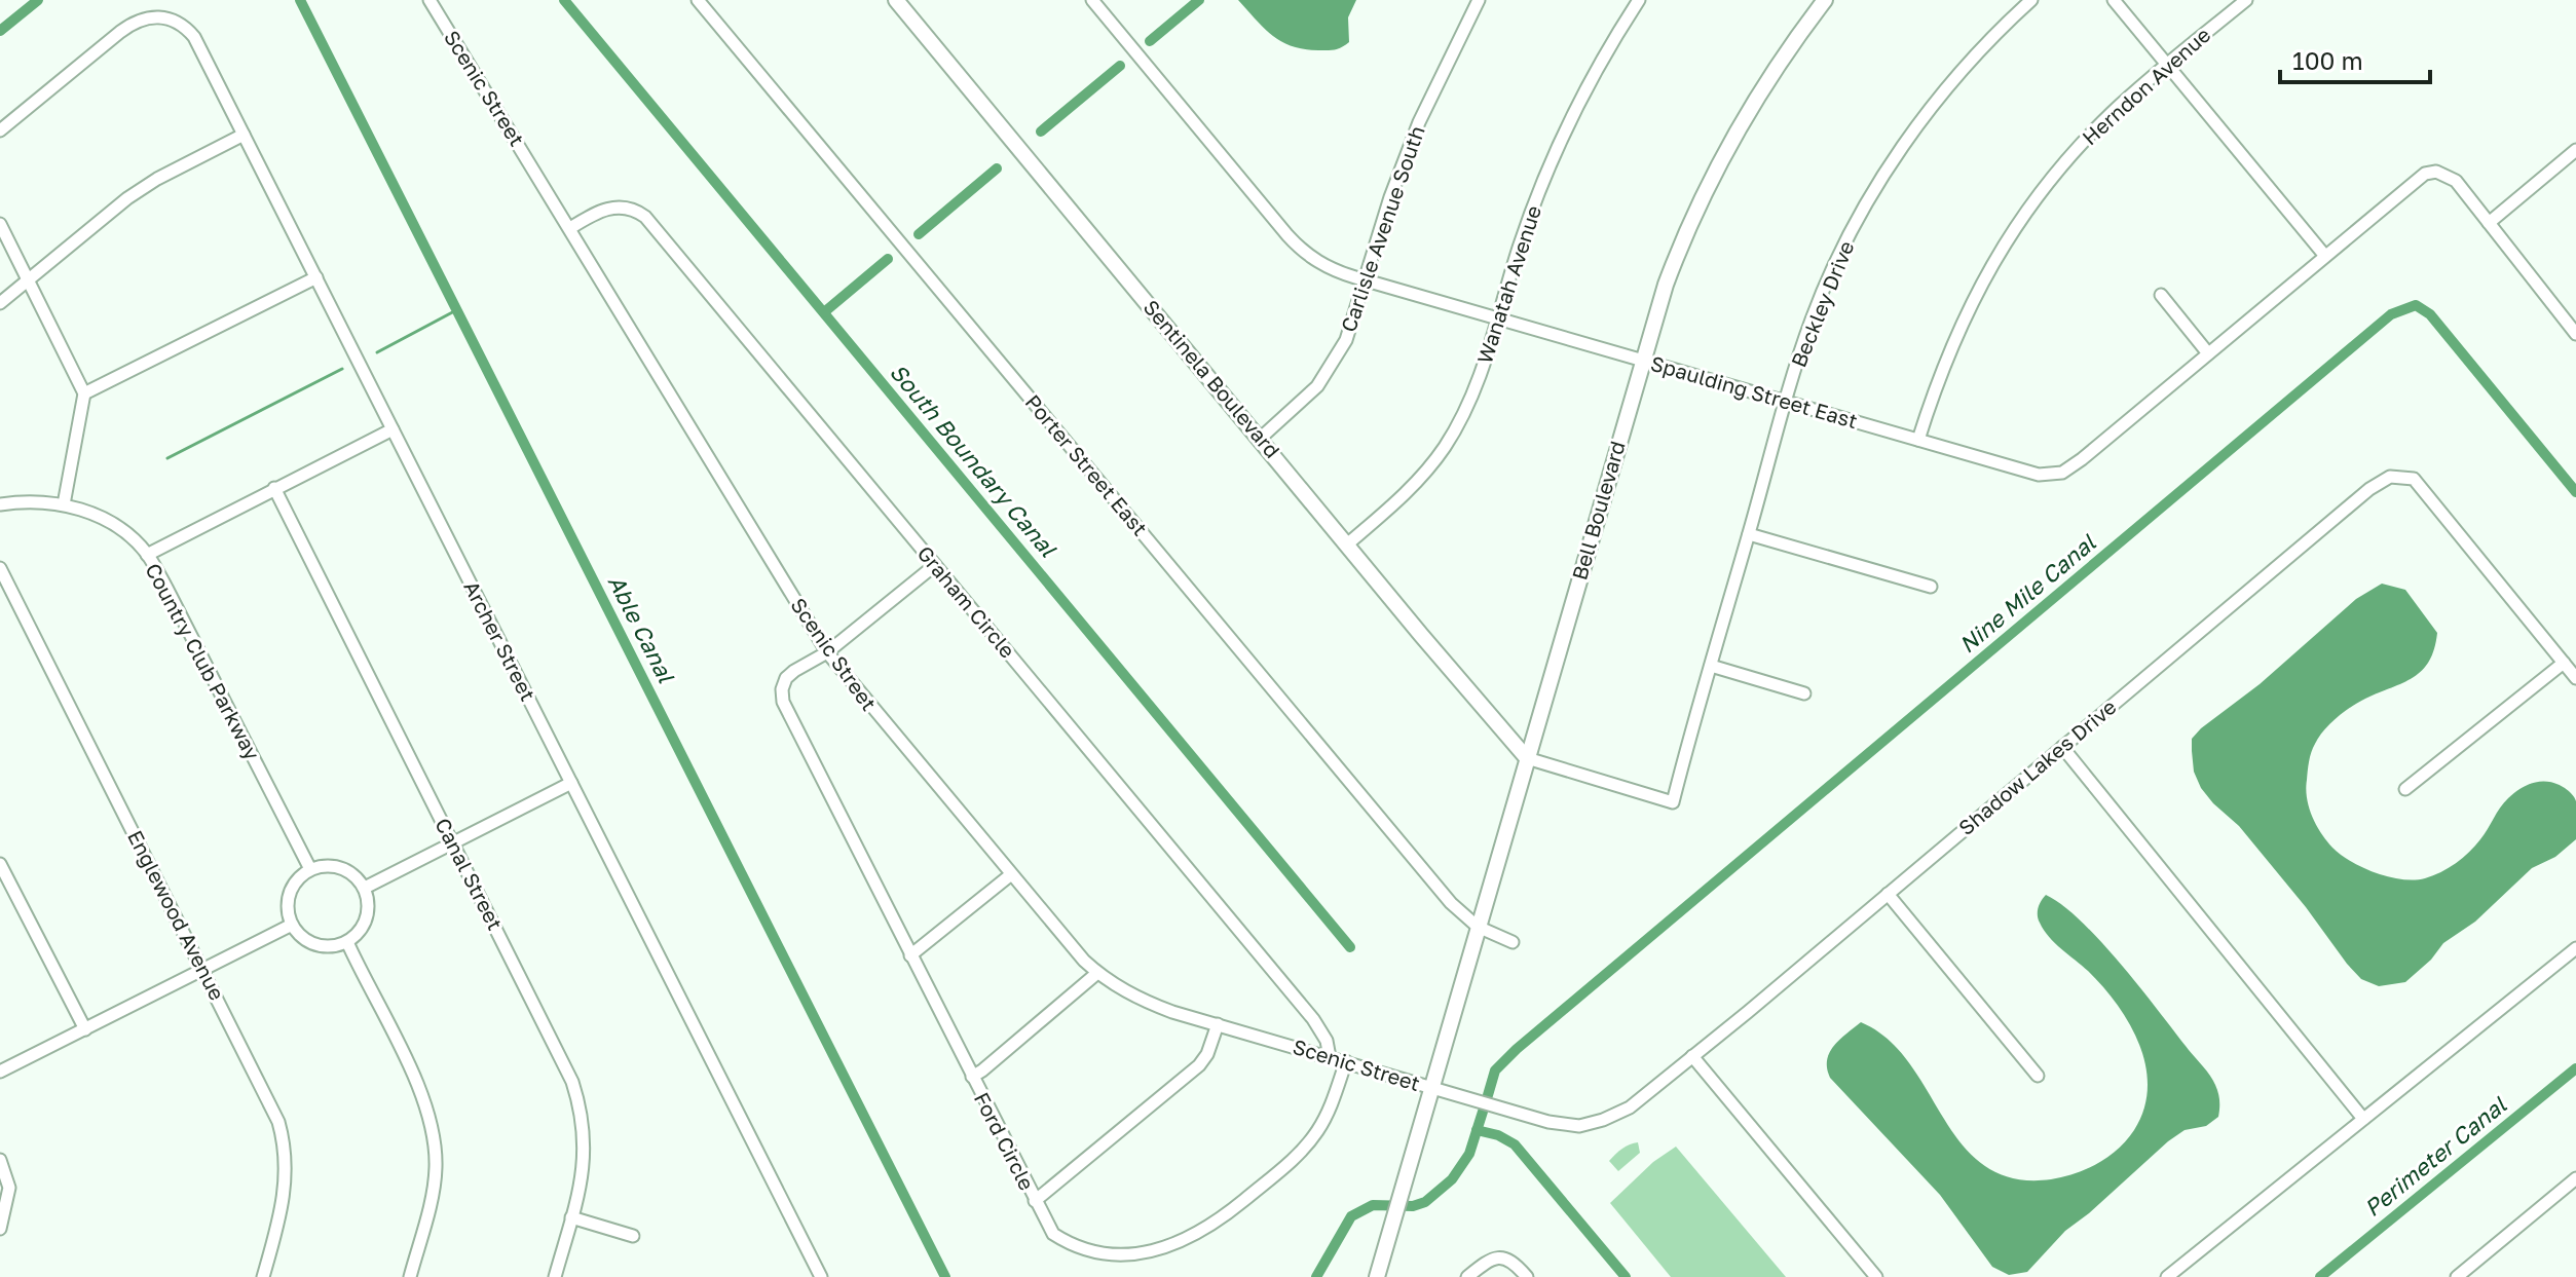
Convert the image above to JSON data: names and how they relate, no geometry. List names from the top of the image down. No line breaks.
{"streets":{"street":["Herndon Avenue","Scenic Street","Carlisle Avenue South","Wanatah Avenue","Beckley Drive","Sentinela Boulevard","Spaulding Street East","Porter Street East","Bell Boulevard","Graham Circle","Archer Street","Country Club Parkway","Shadow Lakes Drive","Canal Street","Englewood Avenue","Ford Circle"]},"crossings":[["Herndon Avenue","Spaulding Street East"],["Scenic Street","Bell Boulevard"],["Scenic Street","Graham Circle"],["Scenic Street","Shadow Lakes Drive"],["Scenic Street","Ford Circle"],["Carlisle Avenue South","Sentinela Boulevard"],["Carlisle Avenue South","Spaulding Street East"],["Wanatah Avenue","Sentinela Boulevard"],["Wanatah Avenue","Spaulding Street East"],["Beckley Drive","Sentinela Boulevard"],["Beckley Drive","Spaulding Street East"],["Beckley Drive","Bell Boulevard"],["Sentinela Boulevard","Bell Boulevard"],["Spaulding Street East","Bell Boulevard"],["Porter Street East","Bell Boulevard"],["Bell Boulevard","Shadow Lakes Drive"]],"water":["South Boundary Canal","Nine Mile Canal","Able Canal","Perimeter Canal"],"scale_bar":"100 m"}
